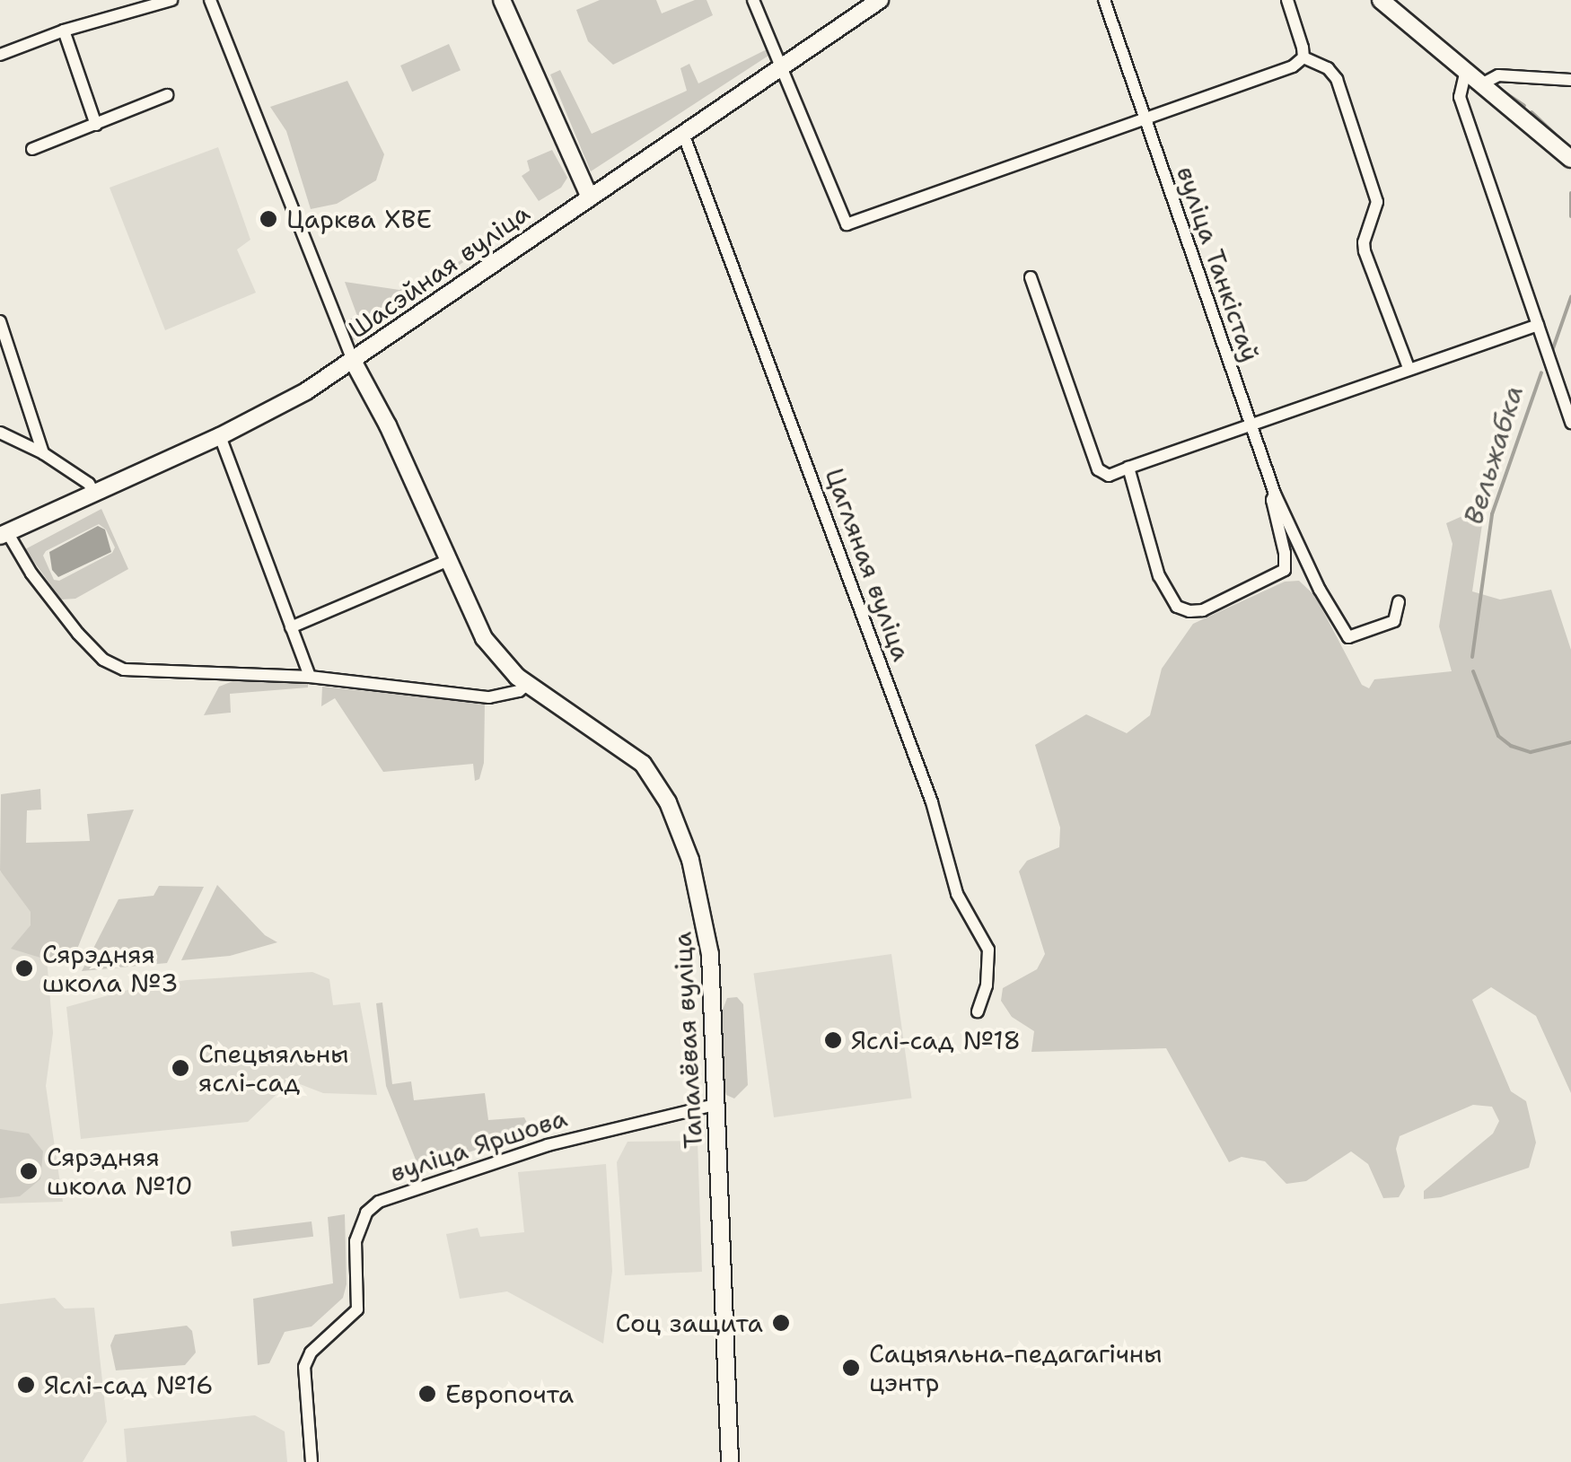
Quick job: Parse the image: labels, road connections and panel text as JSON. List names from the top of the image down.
{
  "streets": {
    "main road": ["Шасэйная вуліца", "Тапалёвая вуліца"],
    "street": ["вуліца Танкістаў", "Цагляная вуліца", "вуліца Яршова"]
  },
  "crossings": [
    ["Шасэйная вуліца", "Цагляная вуліца"],
    ["Шасэйная вуліца", "Тапалёвая вуліца"],
    ["Тапалёвая вуліца", "вуліца Яршова"]
  ],
  "water": ["Вельжабка"],
  "places": [
    "Царква ХВЕ",
    "Сярэдняя школа №3",
    "Яслі-сад №18",
    "Спецыяльны яслі-сад",
    "Сярэдняя школа №10",
    "Соц защита",
    "Сацыяльна-педагагічны цэнтр",
    "Яслі-сад №16",
    "Европочта"
  ]
}
